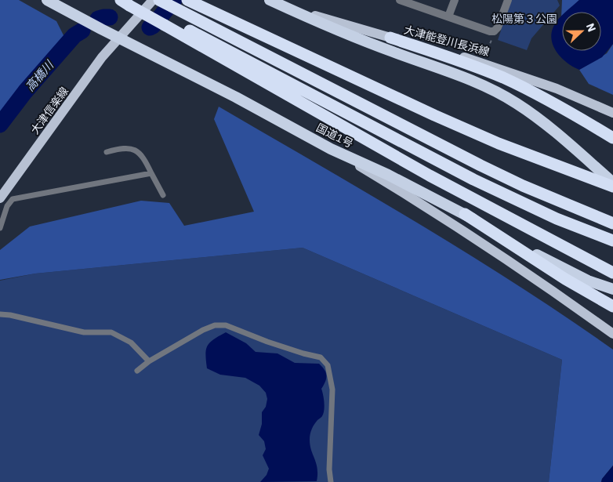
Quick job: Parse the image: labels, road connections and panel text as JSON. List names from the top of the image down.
{
  "streets": {
    "highway": ["国道1号"],
    "main road": ["大津能登川長浜線", "大津信楽線"]
  },
  "crossings": [
    ["大津信楽線", "国道1号"]
  ],
  "water": ["高橋川"],
  "parks": ["松陽第３公園"],
  "north": "right"
}
